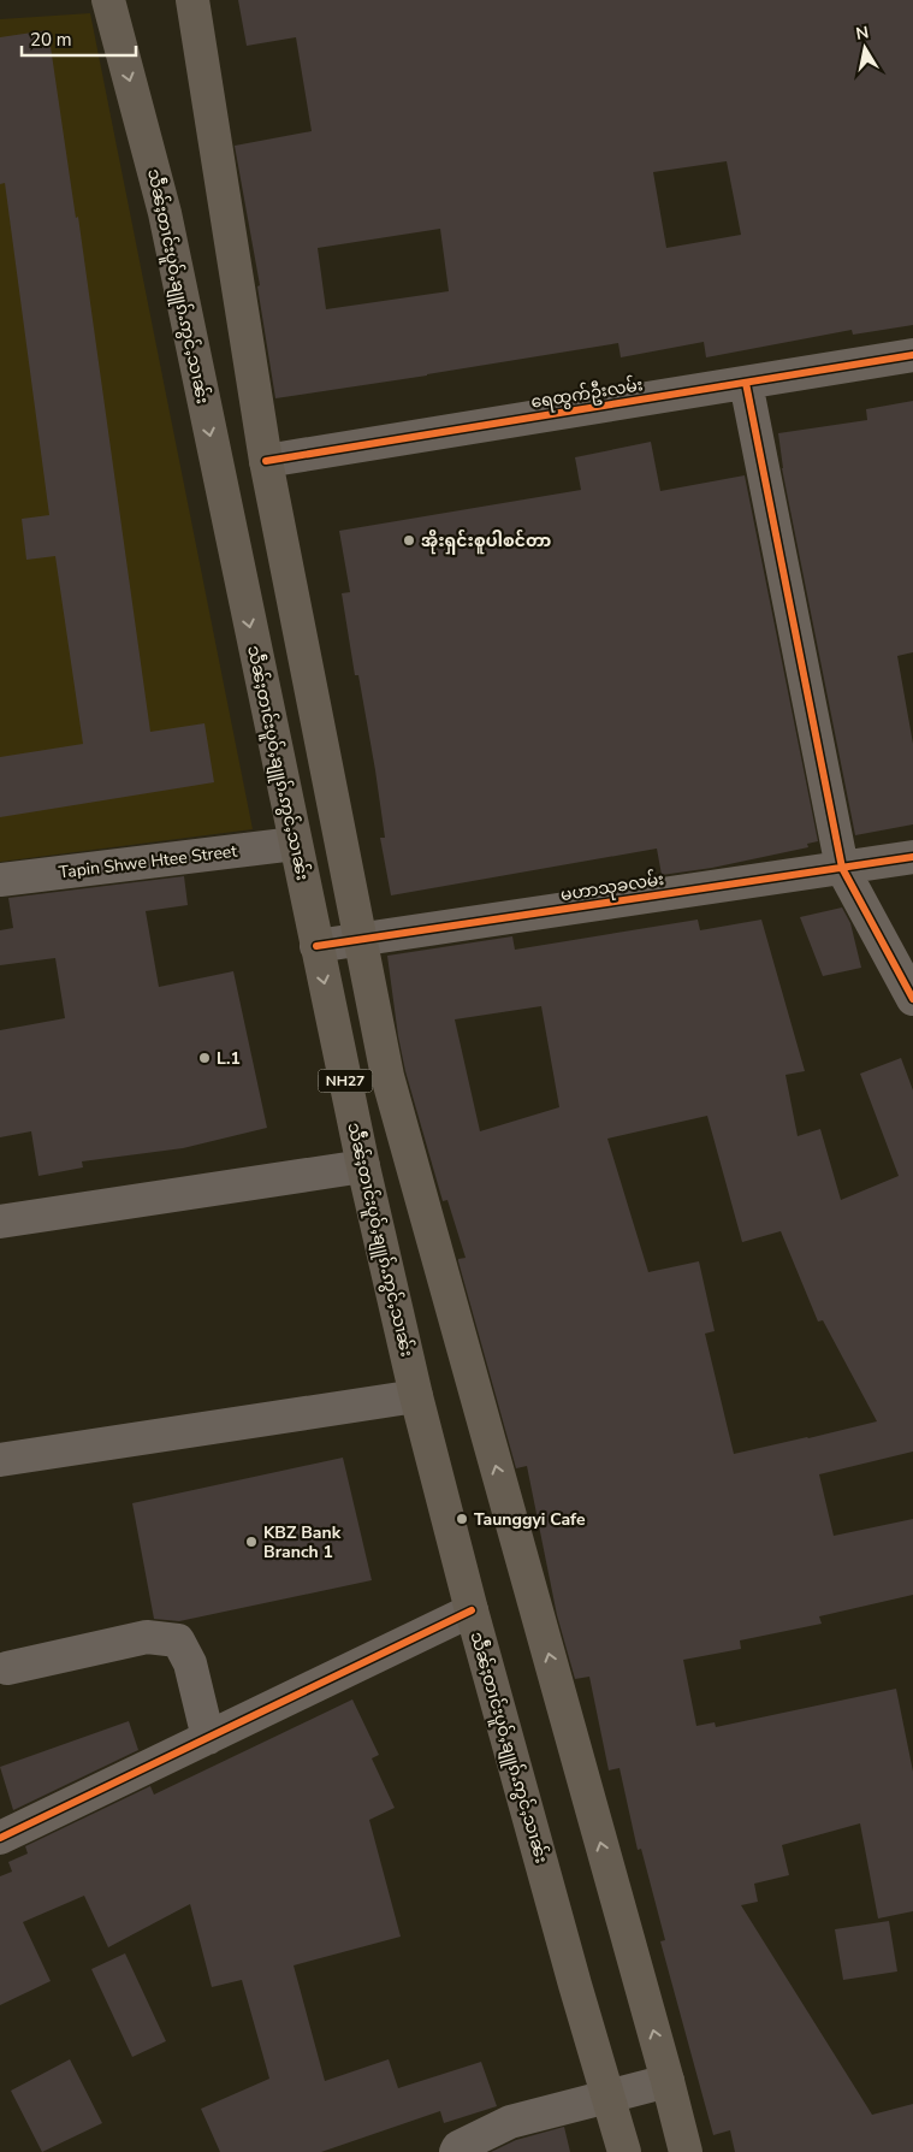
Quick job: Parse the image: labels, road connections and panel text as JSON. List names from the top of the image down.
{
  "streets": {
    "highway": ["သဵႅၼ်ႈတၢင်းပူဝ်ႇၶျူၵ်ႉဢွင်ႇသၢၼ်း", "NH27"],
    "street": ["ရေထွက်ဦးလမ်း", "Tapin Shwe Htee Street", "မဟာသုခလမ်း"]
  },
  "crossings": [
    ["သဵႅၼ်ႈတၢင်းပူဝ်ႇၶျူၵ်ႉဢွင်ႇသၢၼ်း", "Tapin Shwe Htee Street"],
    ["သဵႅၼ်ႈတၢင်းပူဝ်ႇၶျူၵ်ႉဢွင်ႇသၢၼ်း", "မဟာသုခလမ်း"],
    ["ရေထွက်ဦးလမ်း", "NH27"],
    ["မဟာသုခလမ်း", "NH27"]
  ],
  "places": [
    "အိုးရှင်းစူပါစင်တာ",
    "L.1",
    "Taunggyi Cafe",
    "KBZ Bank Branch 1"
  ],
  "scale_bar": "20 m",
  "north": "top"
}
